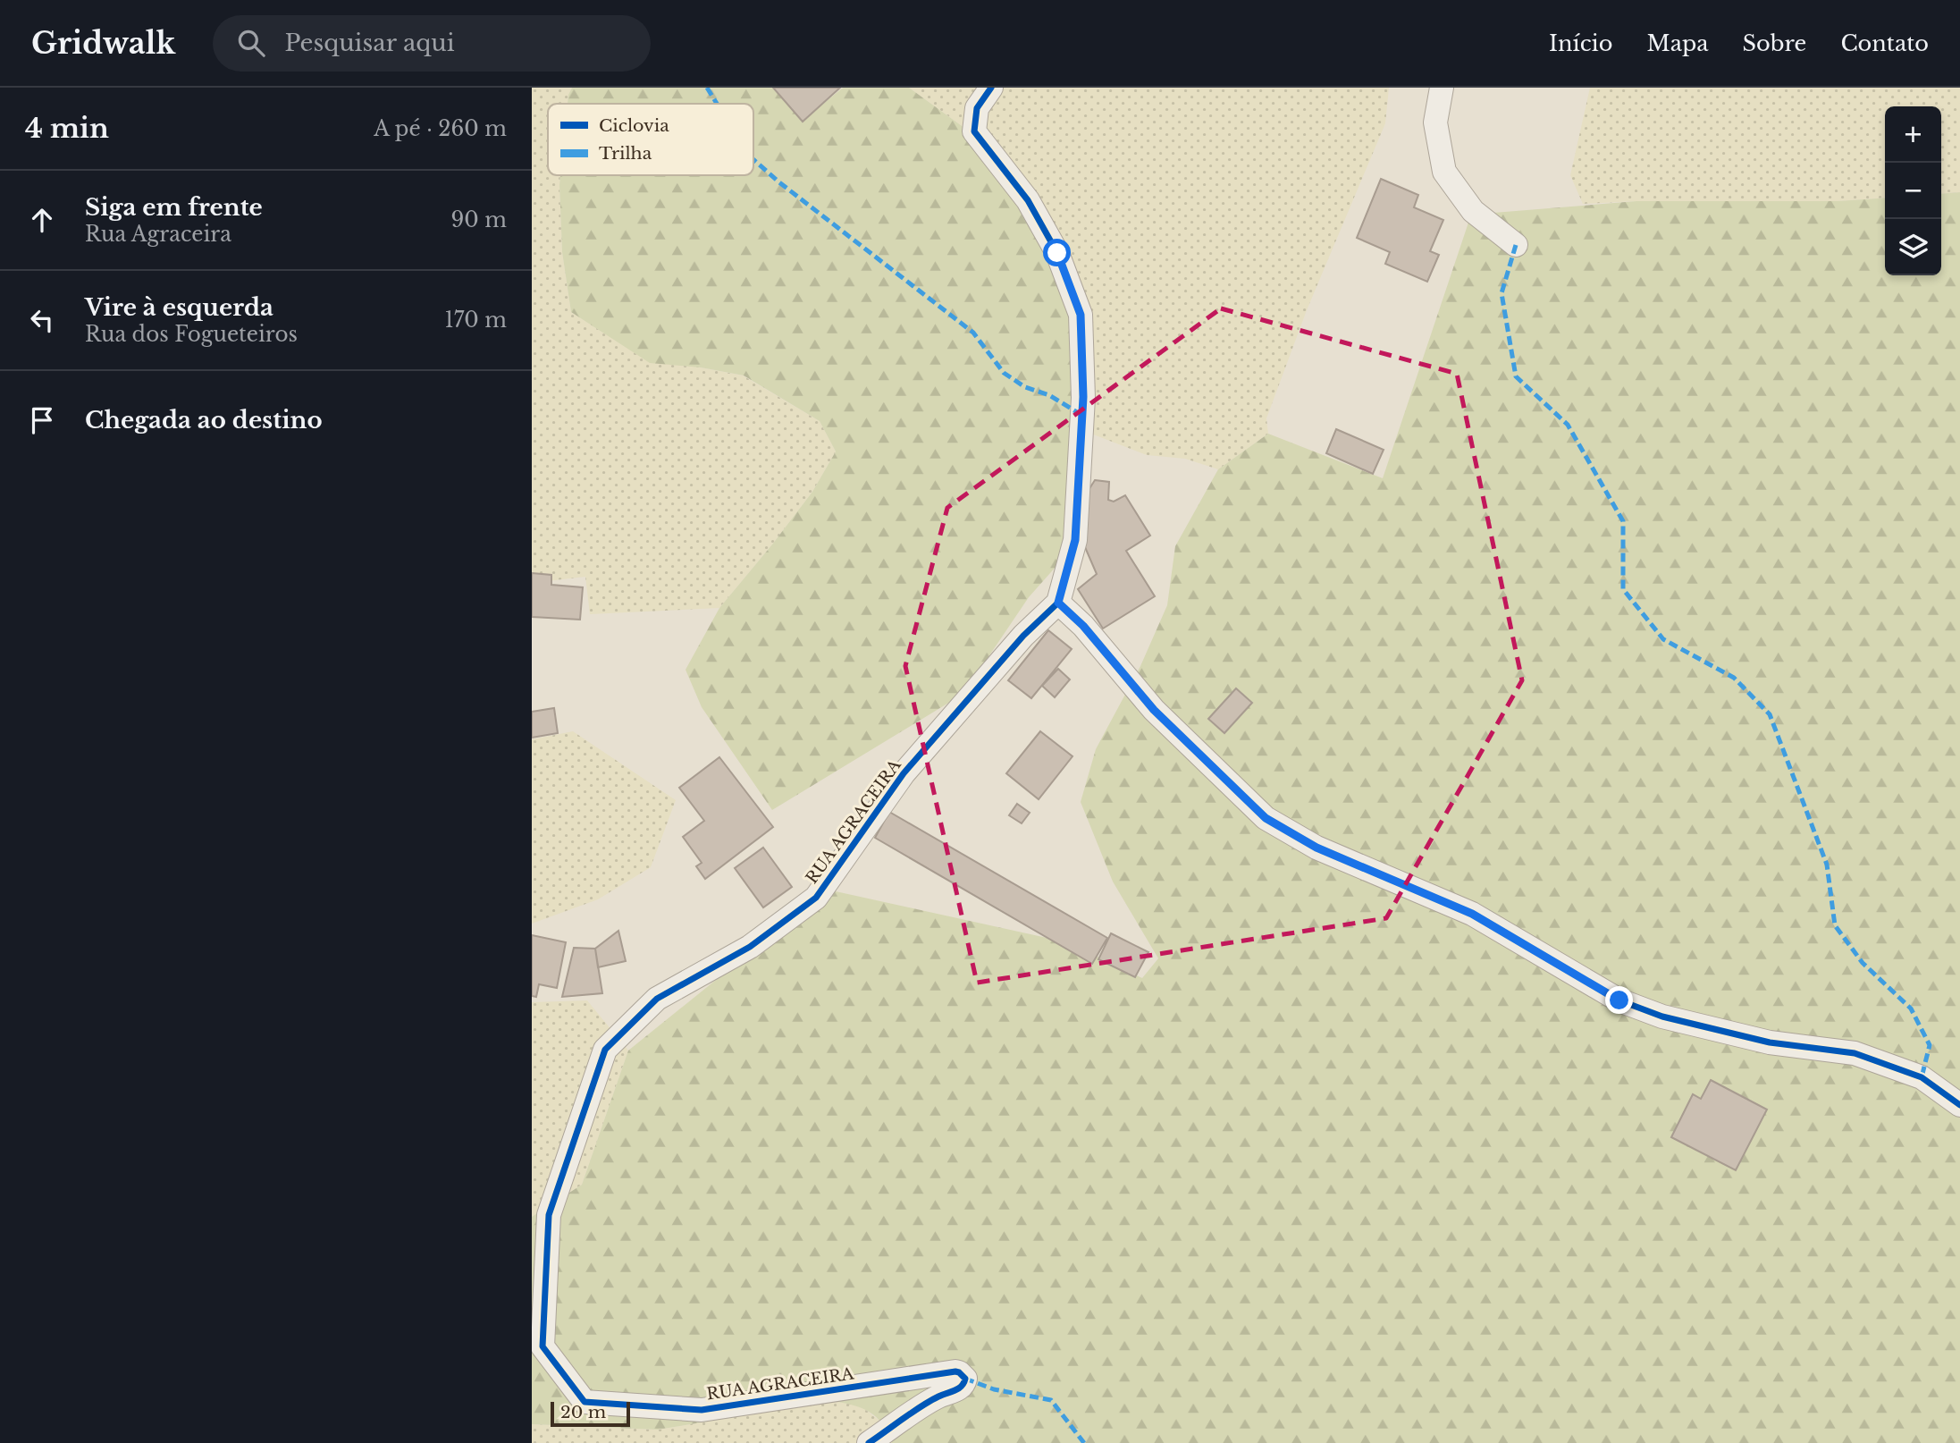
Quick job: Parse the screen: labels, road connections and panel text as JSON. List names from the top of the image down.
{
  "streets": {
    "street": ["RUA AGRACEIRA"]
  },
  "legend": ["Ciclovia", "Trilha"],
  "scale_bar": "20 m",
  "page": {
    "header": "Gridwalk",
    "search": "Pesquisar aqui",
    "nav": [
      "Início",
      "Mapa",
      "Sobre",
      "Contato"
    ],
    "heading": ["4 min", "A pé · 260 m"],
    "map_buttons": ["+", "−"],
    "list": [
      ["Siga em frente", "Rua Agraceira", "90 m"],
      ["Vire à esquerda", "Rua dos Fogueteiros", "170 m"],
      "Chegada ao destino"
    ],
    "scale": "20 m"
  }
}
